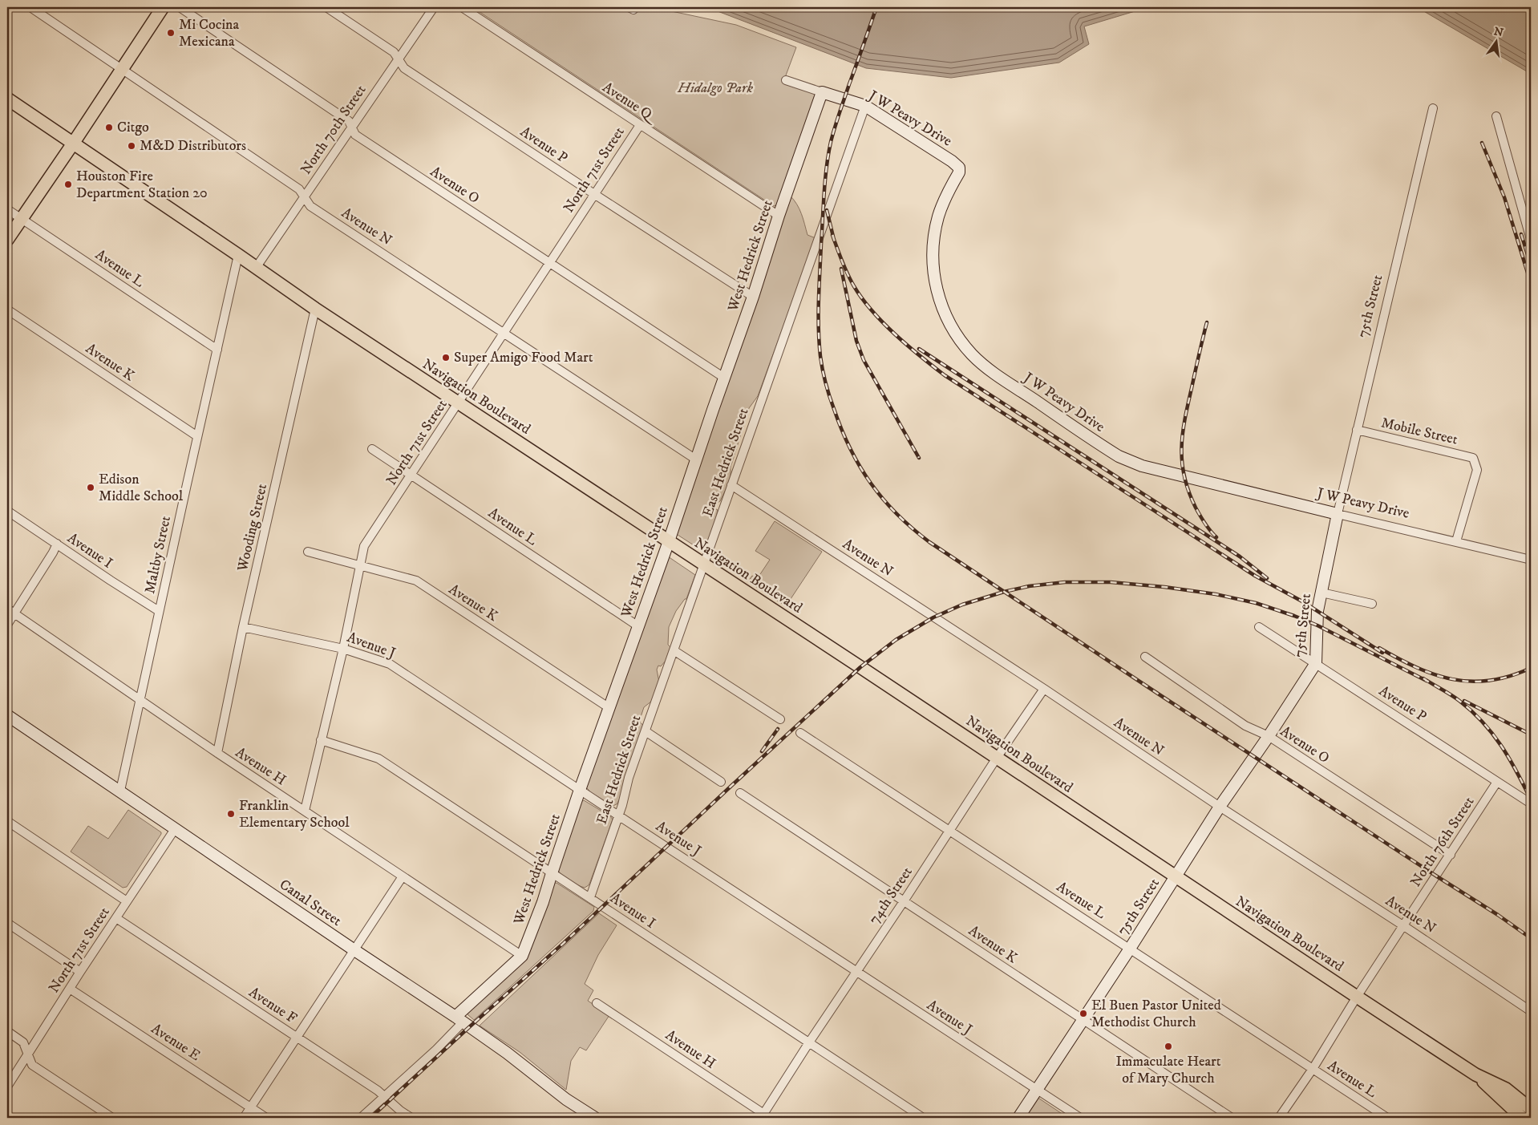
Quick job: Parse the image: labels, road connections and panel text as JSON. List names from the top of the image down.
{
  "streets": {
    "main road": ["Navigation Boulevard"],
    "street": [
      "Avenue Q",
      "J W Peavy Drive",
      "North 70th Street",
      "Avenue P",
      "North 71st Street",
      "Avenue O",
      "Avenue N",
      "West Hedrick Street",
      "Avenue L",
      "75th Street",
      "Avenue K",
      "Mobile Street",
      "East Hedrick Street",
      "Wooding Street",
      "Avenue I",
      "Maltby Street",
      "Avenue J",
      "Avenue H",
      "North 76th Street",
      "74th Street",
      "Canal Street",
      "Avenue F",
      "Avenue E"
    ]
  },
  "crossings": [
    ["Avenue Q", "North 71st Street"],
    ["Avenue Q", "West Hedrick Street"],
    ["J W Peavy Drive", "West Hedrick Street"],
    ["J W Peavy Drive", "75th Street"],
    ["J W Peavy Drive", "Mobile Street"],
    ["J W Peavy Drive", "East Hedrick Street"],
    ["North 70th Street", "Avenue P"],
    ["North 70th Street", "Avenue O"],
    ["North 70th Street", "Avenue N"],
    ["North 70th Street", "Navigation Boulevard"],
    ["Avenue P", "North 71st Street"],
    ["Avenue P", "West Hedrick Street"],
    ["Avenue P", "75th Street"],
    ["Avenue P", "North 76th Street"],
    ["North 71st Street", "Avenue O"],
    ["North 71st Street", "Avenue N"],
    ["North 71st Street", "Avenue L"],
    ["North 71st Street", "Avenue K"],
    ["North 71st Street", "Navigation Boulevard"],
    ["North 71st Street", "Avenue I"],
    ["North 71st Street", "Avenue J"],
    ["North 71st Street", "Avenue H"],
    ["North 71st Street", "Canal Street"],
    ["North 71st Street", "Avenue F"],
    ["North 71st Street", "Avenue E"],
    ["Avenue O", "West Hedrick Street"],
    ["Avenue O", "75th Street"],
    ["Avenue O", "North 76th Street"],
    ["Avenue N", "West Hedrick Street"],
    ["Avenue N", "75th Street"],
    ["Avenue N", "East Hedrick Street"],
    ["Avenue N", "North 76th Street"],
    ["Avenue N", "74th Street"],
    ["West Hedrick Street", "Avenue L"],
    ["West Hedrick Street", "Avenue K"],
    ["West Hedrick Street", "Navigation Boulevard"],
    ["West Hedrick Street", "Avenue I"],
    ["West Hedrick Street", "Avenue J"],
    ["West Hedrick Street", "Avenue H"],
    ["West Hedrick Street", "Canal Street"],
    ["West Hedrick Street", "Avenue F"],
    ["Avenue L", "75th Street"],
    ["Avenue L", "Maltby Street"],
    ["Avenue L", "North 76th Street"],
    ["Avenue L", "74th Street"],
    ["75th Street", "Avenue K"],
    ["75th Street", "Navigation Boulevard"],
    ["75th Street", "Mobile Street"],
    ["75th Street", "Avenue J"],
    ["Avenue K", "Maltby Street"],
    ["Avenue K", "74th Street"],
    ["Navigation Boulevard", "East Hedrick Street"],
    ["Navigation Boulevard", "Wooding Street"],
    ["Navigation Boulevard", "Maltby Street"],
    ["Navigation Boulevard", "North 76th Street"],
    ["Navigation Boulevard", "74th Street"],
    ["East Hedrick Street", "Avenue I"],
    ["East Hedrick Street", "Avenue J"],
    ["Wooding Street", "Avenue J"],
    ["Wooding Street", "Avenue H"],
    ["Avenue I", "Maltby Street"],
    ["Avenue I", "74th Street"],
    ["Maltby Street", "Avenue H"],
    ["Maltby Street", "Canal Street"],
    ["Avenue J", "74th Street"],
    ["Avenue H", "74th Street"]
  ],
  "parks": ["Hidalgo Park"],
  "places": [
    "Mi Cocina Mexicana",
    "Citgo",
    "M&D Distributors",
    "Houston Fire Department Station 20",
    "Super Amigo Food Mart",
    "Edison Middle School",
    "Franklin Elementary School",
    "El Buen Pastor United Methodist Church",
    "Immaculate Heart of Mary Church"
  ],
  "north": "top"
}
